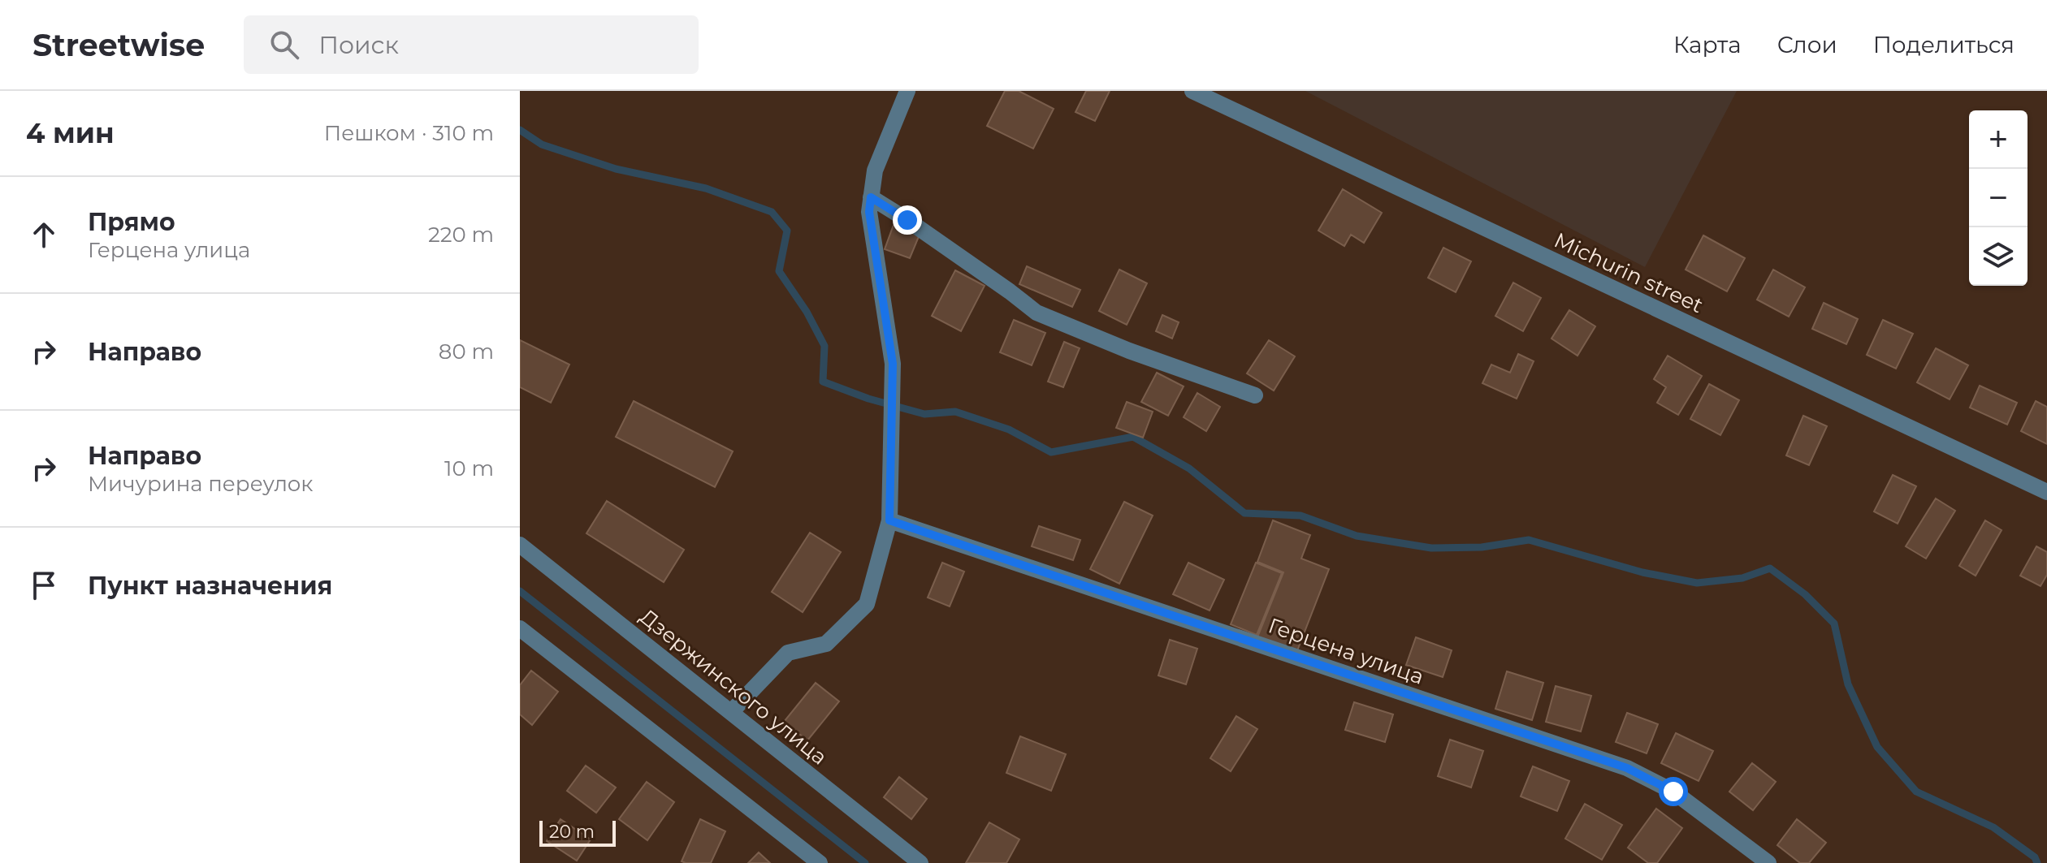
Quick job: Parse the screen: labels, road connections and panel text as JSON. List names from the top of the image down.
{
  "streets": {
    "street": ["Michurin street", "Герцена улица", "Дзержинского улица"]
  },
  "scale_bar": "20 m",
  "page": {
    "header": "Streetwise",
    "search": "Поиск",
    "nav": ["Карта", "Слои", "Поделиться"],
    "heading": ["4 мин", "Пешком · 310 m"],
    "map_buttons": ["+", "−"],
    "list": [
      ["Прямо", "Герцена улица", "220 m"],
      ["Направо", "80 m"],
      ["Направо", "Мичурина переулок", "10 m"],
      "Пункт назначения"
    ],
    "scale": "20 m"
  }
}
